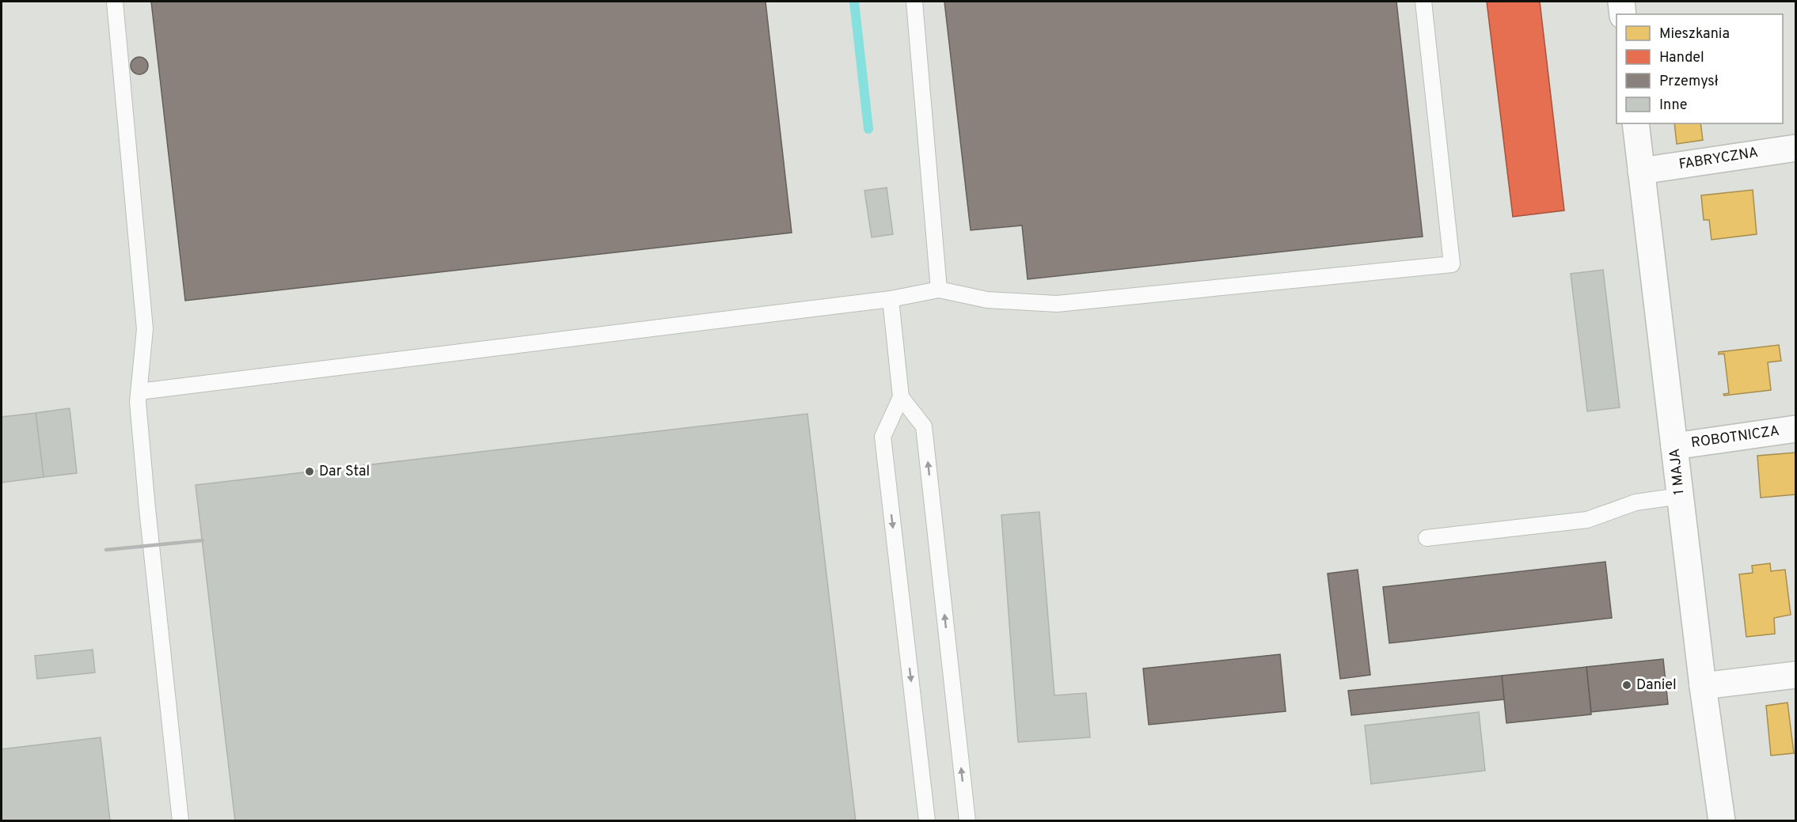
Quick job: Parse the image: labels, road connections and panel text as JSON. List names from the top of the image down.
{
  "streets": {
    "street": ["FABRYCZNA", "ROBOTNICZA", "1 MAJA"]
  },
  "crossings": [
    ["FABRYCZNA", "1 MAJA"],
    ["ROBOTNICZA", "1 MAJA"]
  ],
  "places": ["Dar Stal", "Daniel"],
  "legend": [
    "Mieszkania",
    "Handel",
    "Przemysł",
    "Inne"
  ]
}
